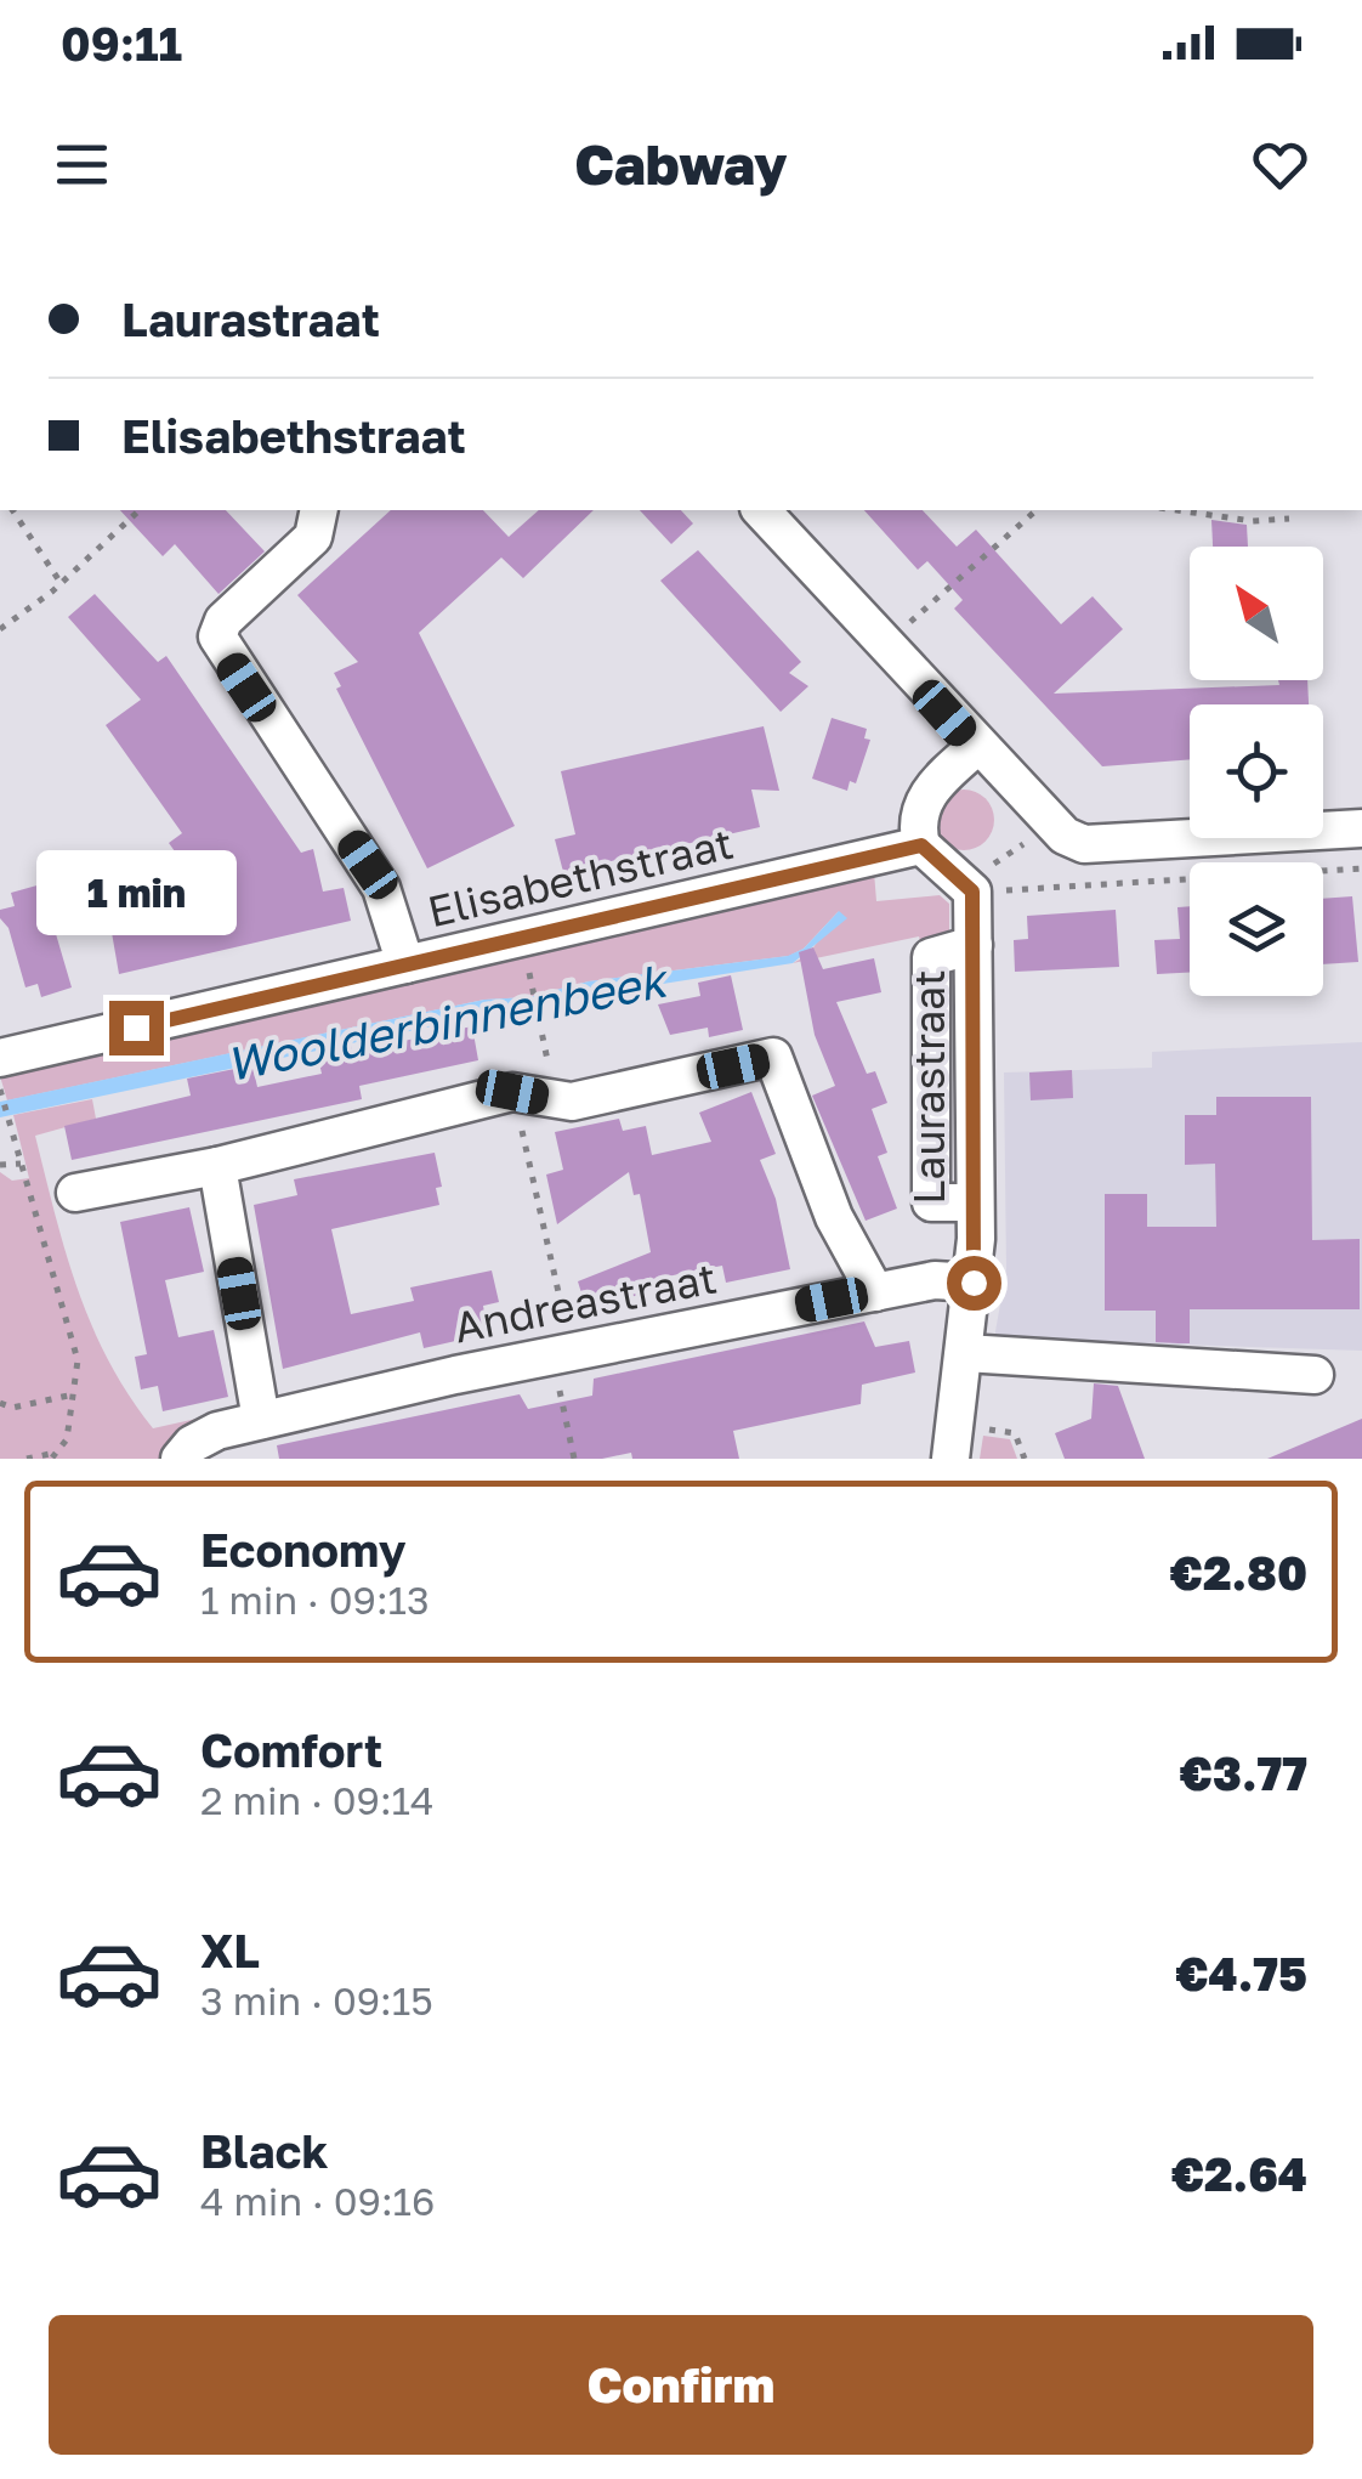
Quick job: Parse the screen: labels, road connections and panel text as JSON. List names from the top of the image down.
{
  "streets": {
    "street": ["Elisabethstraat", "Laurastraat", "Andreastraat"]
  },
  "crossings": [
    ["Laurastraat", "Andreastraat"]
  ],
  "water": ["Woolderbinnenbeek"],
  "north": "top left",
  "page": {
    "status": "09:11",
    "header": "Cabway",
    "banner": ["Laurastraat", "Elisabethstraat"],
    "bubble": "1 min",
    "list": [
      {
        "name": "Economy",
        "note": "1 min · 09:13",
        "value": "€2.80"
      },
      {
        "name": "Comfort",
        "note": "2 min · 09:14",
        "value": "€3.77"
      },
      {
        "name": "XL",
        "note": "3 min · 09:15",
        "value": "€4.75"
      },
      {
        "name": "Black",
        "note": "4 min · 09:16",
        "value": "€2.64"
      }
    ],
    "buttons": "Confirm"
  }
}
